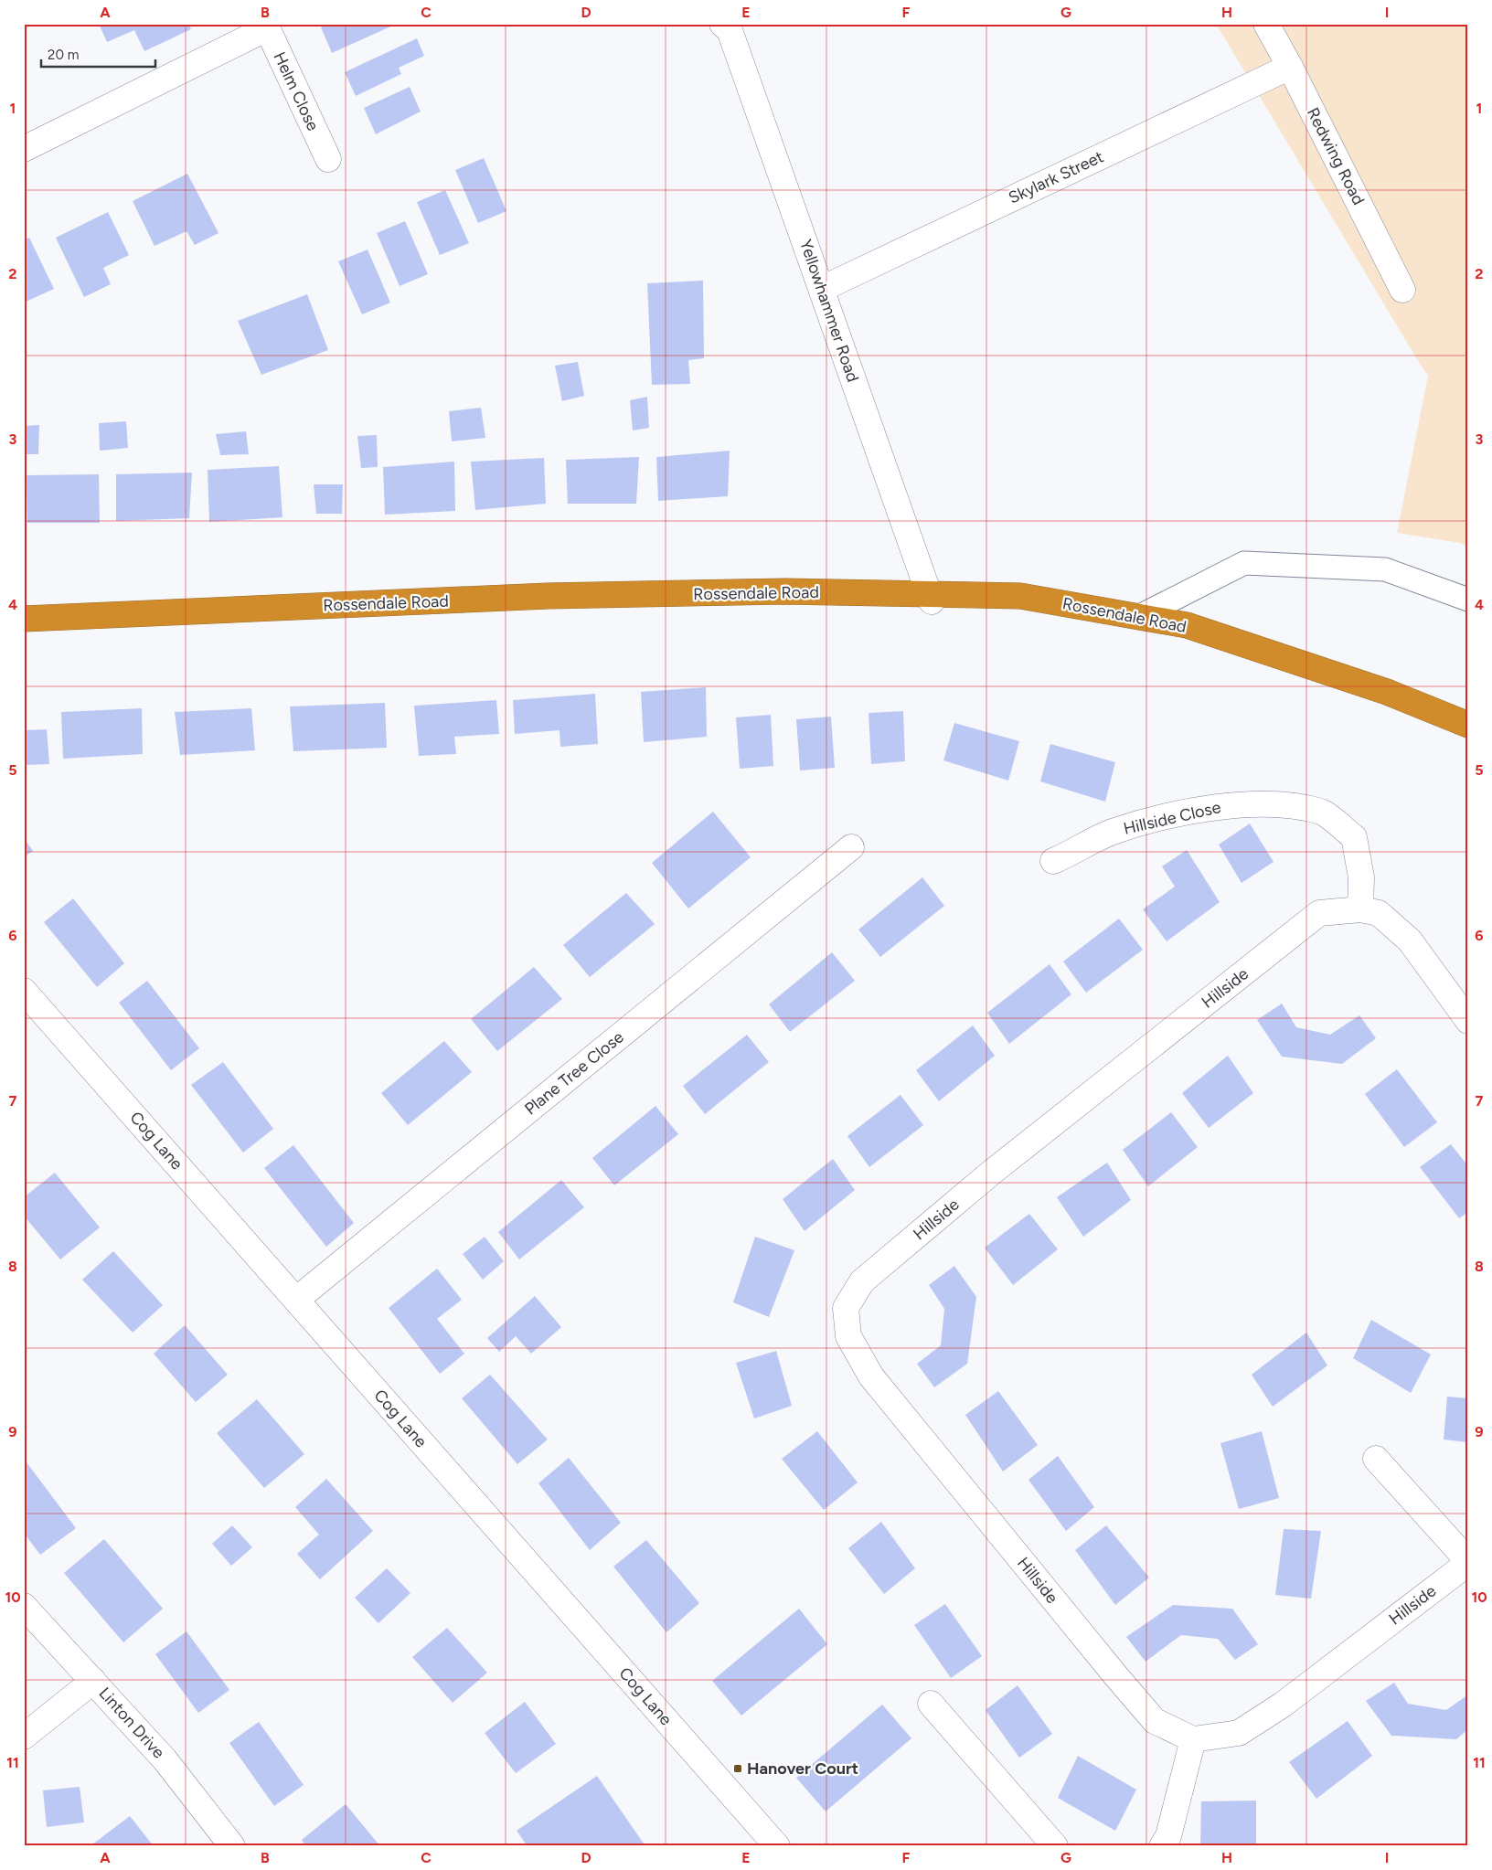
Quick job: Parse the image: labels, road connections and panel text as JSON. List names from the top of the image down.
{
  "streets": {
    "highway": ["Rossendale Road"],
    "street": [
      "Helm Close",
      "Redwing Road",
      "Skylark Street",
      "Yellowhammer Road",
      "Hillside Close",
      "Hillside",
      "Plane Tree Close",
      "Cog Lane",
      "Linton Drive"
    ]
  },
  "crossings": [
    ["Redwing Road", "Skylark Street"],
    ["Skylark Street", "Yellowhammer Road"],
    ["Yellowhammer Road", "Rossendale Road"],
    ["Hillside Close", "Hillside"],
    ["Plane Tree Close", "Cog Lane"]
  ],
  "places": {
    "transit": ["Hanover Court"]
  },
  "scale_bar": "20 m",
  "grid": {
    "columns": [
      "A",
      "B",
      "C",
      "D",
      "E",
      "F",
      "G",
      "H",
      "I"
    ],
    "rows": [
      "1",
      "2",
      "3",
      "4",
      "5",
      "6",
      "7",
      "8",
      "9",
      "10",
      "11"
    ]
  }
}
